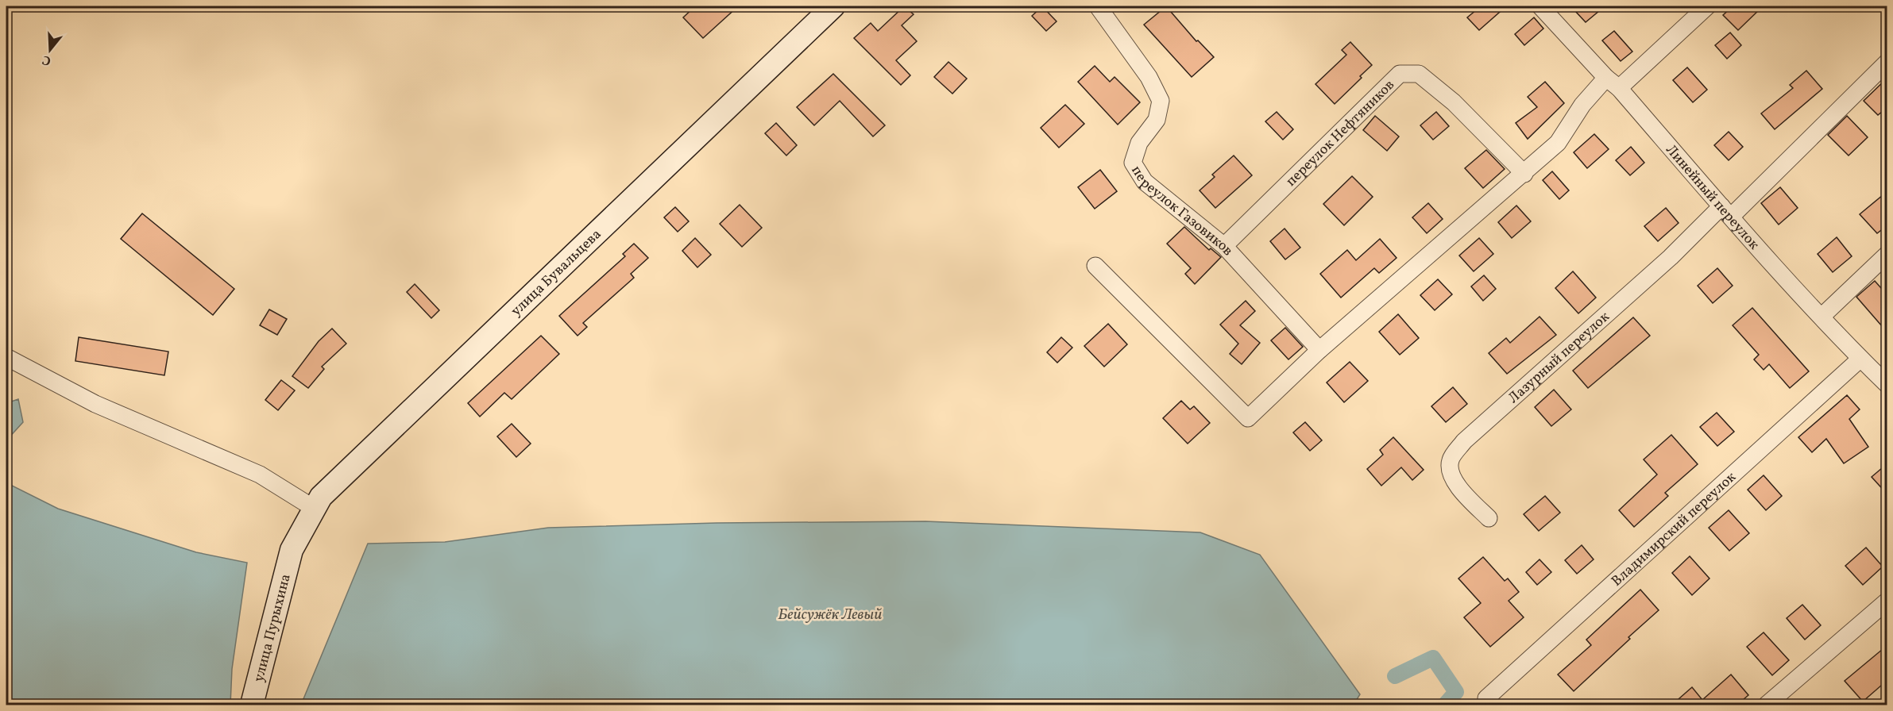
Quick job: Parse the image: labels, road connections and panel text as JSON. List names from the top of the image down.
{
  "streets": {
    "street": [
      "переулок Нефтяников",
      "Линейный переулок",
      "переулок Газовиков",
      "улица Бувальцева",
      "Лазурный переулок",
      "Владимирский переулок",
      "улица Пурыхина"
    ]
  },
  "crossings": [
    ["переулок Нефтяников", "переулок Газовиков"],
    ["Линейный переулок", "Лазурный переулок"],
    ["Линейный переулок", "Владимирский переулок"],
    ["улица Бувальцева", "улица Пурыхина"]
  ],
  "water": ["Бейсужёк Левый"],
  "north": "bottom"
}
